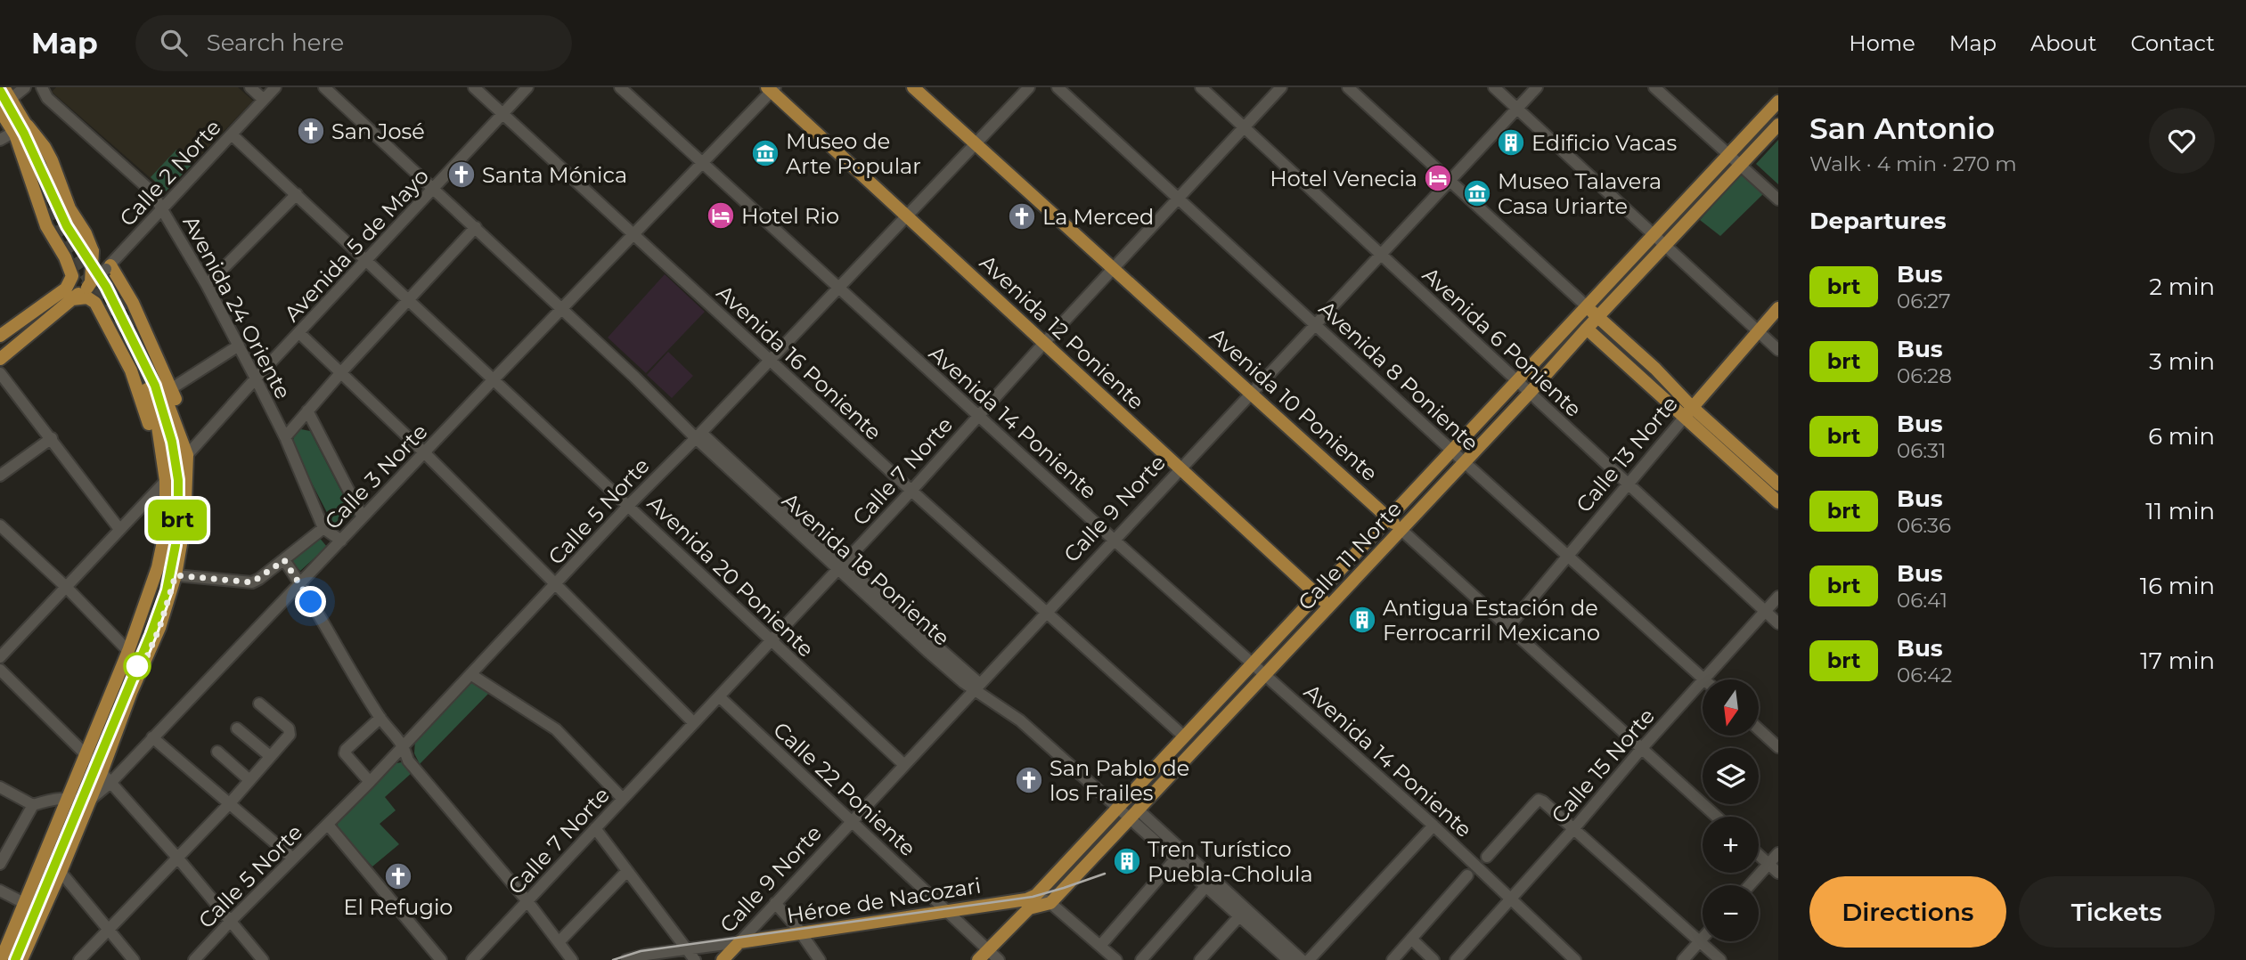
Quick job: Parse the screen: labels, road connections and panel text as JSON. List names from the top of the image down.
{
  "streets": {
    "main road": [
      "Avenida 12 Poniente",
      "Avenida 10 Poniente",
      "Calle 13 Norte",
      "Calle 9 Norte",
      "Calle 11 Norte",
      "Héroe de Nacozari"
    ],
    "street": [
      "Calle 2 Norte",
      "Avenida 5 de Mayo",
      "Avenida 24 Oriente",
      "Avenida 6 Poniente",
      "Avenida 16 Poniente",
      "Avenida 8 Poniente",
      "Avenida 14 Poniente",
      "Calle 7 Norte",
      "Calle 3 Norte",
      "Calle 5 Norte",
      "Avenida 18 Poniente",
      "Avenida 20 Poniente",
      "Calle 15 Norte",
      "Calle 22 Poniente"
    ]
  },
  "crossings": [
    ["Calle 2 Norte", "Avenida 24 Oriente"],
    ["Calle 2 Norte", "Avenida 20 Poniente"],
    ["Avenida 5 de Mayo", "Avenida 24 Oriente"],
    ["Avenida 5 de Mayo", "Avenida 16 Poniente"],
    ["Avenida 5 de Mayo", "Avenida 18 Poniente"],
    ["Avenida 5 de Mayo", "Avenida 20 Poniente"],
    ["Avenida 24 Oriente", "Calle 3 Norte"],
    ["Avenida 12 Poniente", "Calle 7 Norte"],
    ["Avenida 12 Poniente", "Calle 3 Norte"],
    ["Avenida 12 Poniente", "Calle 9 Norte"],
    ["Avenida 12 Poniente", "Calle 5 Norte"],
    ["Avenida 12 Poniente", "Calle 11 Norte"],
    ["Avenida 6 Poniente", "Calle 13 Norte"],
    ["Avenida 6 Poniente", "Calle 7 Norte"],
    ["Avenida 6 Poniente", "Calle 9 Norte"],
    ["Avenida 6 Poniente", "Calle 11 Norte"],
    ["Avenida 6 Poniente", "Calle 15 Norte"],
    ["Avenida 16 Poniente", "Calle 7 Norte"],
    ["Avenida 16 Poniente", "Calle 3 Norte"],
    ["Avenida 16 Poniente", "Calle 9 Norte"],
    ["Avenida 16 Poniente", "Calle 5 Norte"],
    ["Avenida 16 Poniente", "Calle 11 Norte"],
    ["Avenida 8 Poniente", "Calle 13 Norte"],
    ["Avenida 8 Poniente", "Calle 7 Norte"],
    ["Avenida 8 Poniente", "Calle 9 Norte"],
    ["Avenida 8 Poniente", "Calle 11 Norte"],
    ["Avenida 8 Poniente", "Calle 15 Norte"],
    ["Avenida 10 Poniente", "Calle 13 Norte"],
    ["Avenida 10 Poniente", "Calle 7 Norte"],
    ["Avenida 10 Poniente", "Calle 9 Norte"],
    ["Avenida 10 Poniente", "Calle 5 Norte"],
    ["Avenida 10 Poniente", "Calle 11 Norte"],
    ["Avenida 10 Poniente", "Calle 15 Norte"],
    ["Avenida 14 Poniente", "Calle 7 Norte"],
    ["Avenida 14 Poniente", "Calle 3 Norte"],
    ["Avenida 14 Poniente", "Calle 9 Norte"],
    ["Avenida 14 Poniente", "Calle 5 Norte"],
    ["Avenida 14 Poniente", "Calle 11 Norte"],
    ["Avenida 14 Poniente", "Calle 15 Norte"],
    ["Calle 7 Norte", "Avenida 18 Poniente"],
    ["Calle 7 Norte", "Avenida 20 Poniente"],
    ["Calle 7 Norte", "Calle 22 Poniente"],
    ["Calle 3 Norte", "Avenida 18 Poniente"],
    ["Calle 3 Norte", "Avenida 20 Poniente"],
    ["Calle 9 Norte", "Avenida 18 Poniente"],
    ["Calle 9 Norte", "Avenida 20 Poniente"],
    ["Calle 9 Norte", "Calle 22 Poniente"],
    ["Calle 9 Norte", "Héroe de Nacozari"],
    ["Calle 5 Norte", "Avenida 18 Poniente"],
    ["Calle 5 Norte", "Avenida 20 Poniente"],
    ["Calle 11 Norte", "Avenida 18 Poniente"],
    ["Calle 11 Norte", "Calle 22 Poniente"],
    ["Calle 11 Norte", "Héroe de Nacozari"],
    ["Calle 22 Poniente", "Héroe de Nacozari"]
  ],
  "places": {
    "church": [
      "San José",
      "Santa Mónica",
      "La Merced",
      "San Pablo de los Frailes",
      "El Refugio"
    ],
    "building": ["Edificio Vacas", "Antigua Estación de Ferrocarril Mexicano", "Tren Turístico Puebla-Cholula"],
    "museum": ["Museo de Arte Popular", "Museo Talavera Casa Uriarte"],
    "hotel": ["Hotel Venecia", "Hotel Rio"]
  },
  "lines": ["bus line brt"],
  "north": "bottom",
  "page": {
    "header": "Map",
    "search": "Search here",
    "nav": [
      "Home",
      "Map",
      "About",
      "Contact"
    ],
    "on_map": "brt",
    "heading": [
      ["San Antonio", "Walk · 4 min · 270 m"],
      "Departures"
    ],
    "list": [
      {
        "mark": "brt",
        "name": "Bus",
        "note": "06:27",
        "value": "2 min"
      },
      {
        "mark": "brt",
        "name": "Bus",
        "note": "06:28",
        "value": "3 min"
      },
      {
        "mark": "brt",
        "name": "Bus",
        "note": "06:31",
        "value": "6 min"
      },
      {
        "mark": "brt",
        "name": "Bus",
        "note": "06:36",
        "value": "11 min"
      },
      {
        "mark": "brt",
        "name": "Bus",
        "note": "06:41",
        "value": "16 min"
      },
      {
        "mark": "brt",
        "name": "Bus",
        "note": "06:42",
        "value": "17 min"
      }
    ],
    "map_buttons": ["+", "−"],
    "buttons": ["Directions", "Tickets"]
  }
}
